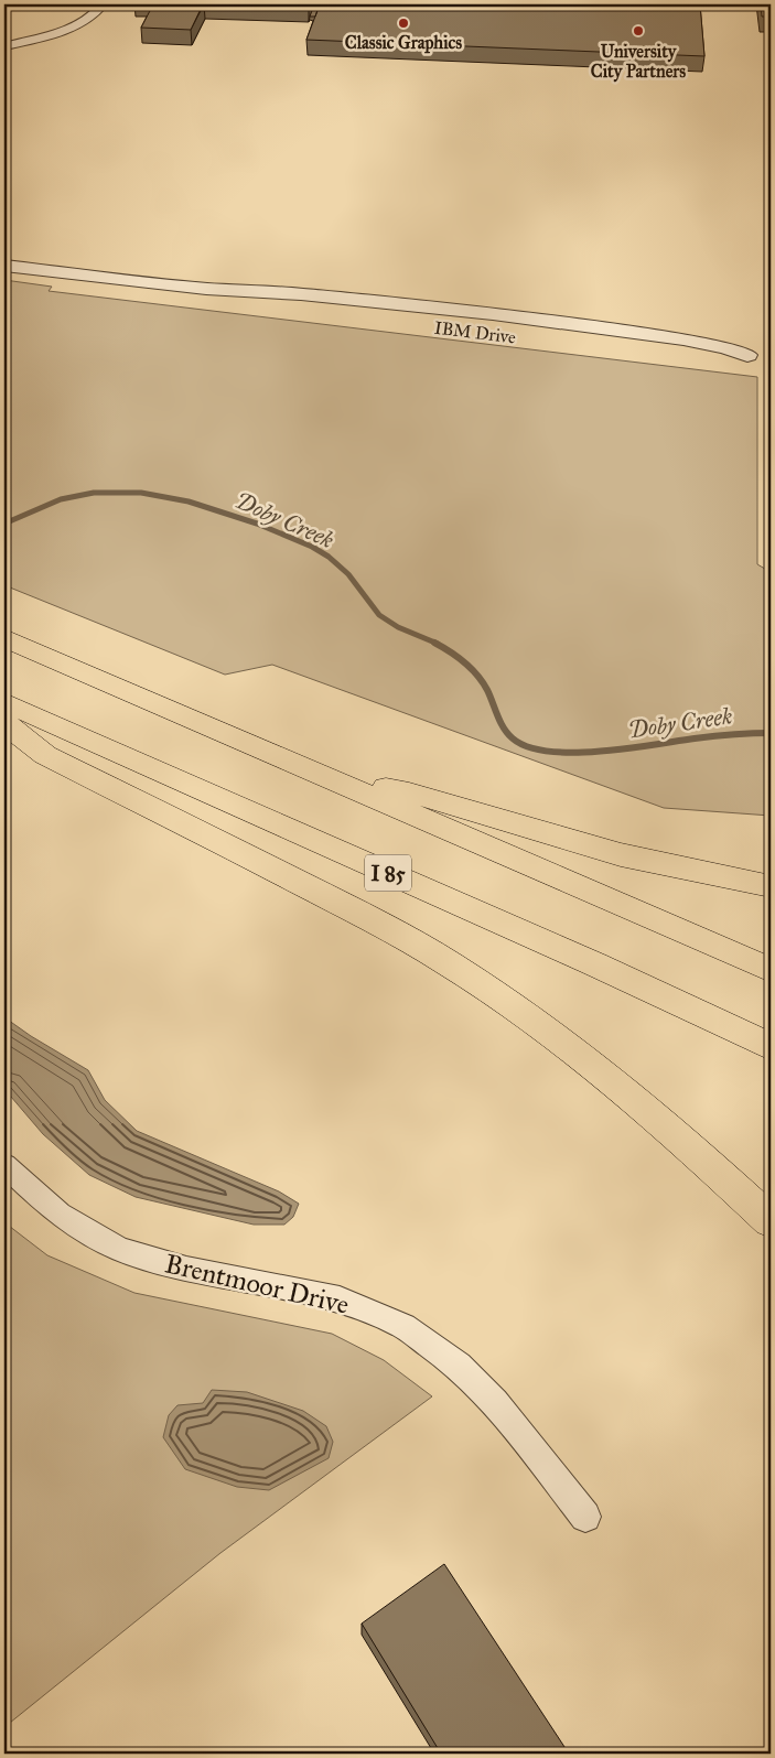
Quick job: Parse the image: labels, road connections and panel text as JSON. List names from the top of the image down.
{
  "streets": {
    "highway": ["I 85"],
    "street": ["IBM Drive", "Brentmoor Drive"]
  },
  "water": ["Doby Creek"],
  "places": ["Classic Graphics", "University City Partners"]
}
